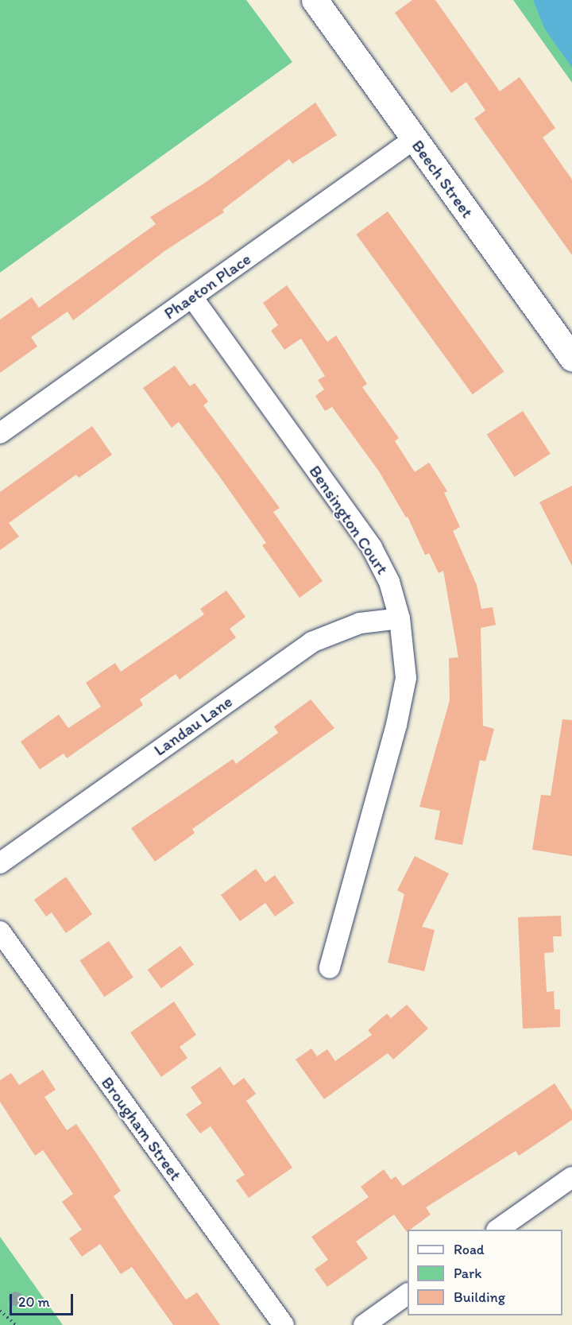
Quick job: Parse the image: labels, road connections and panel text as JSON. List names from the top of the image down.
{
  "streets": {
    "street": [
      "Beech Street",
      "Phaeton Place",
      "Bensington Court",
      "Landau Lane",
      "Brougham Street"
    ]
  },
  "crossings": [
    ["Beech Street", "Phaeton Place"],
    ["Phaeton Place", "Bensington Court"],
    ["Bensington Court", "Landau Lane"]
  ],
  "legend": ["Road", "Park", "Building"],
  "scale_bar": "20 m"
}
